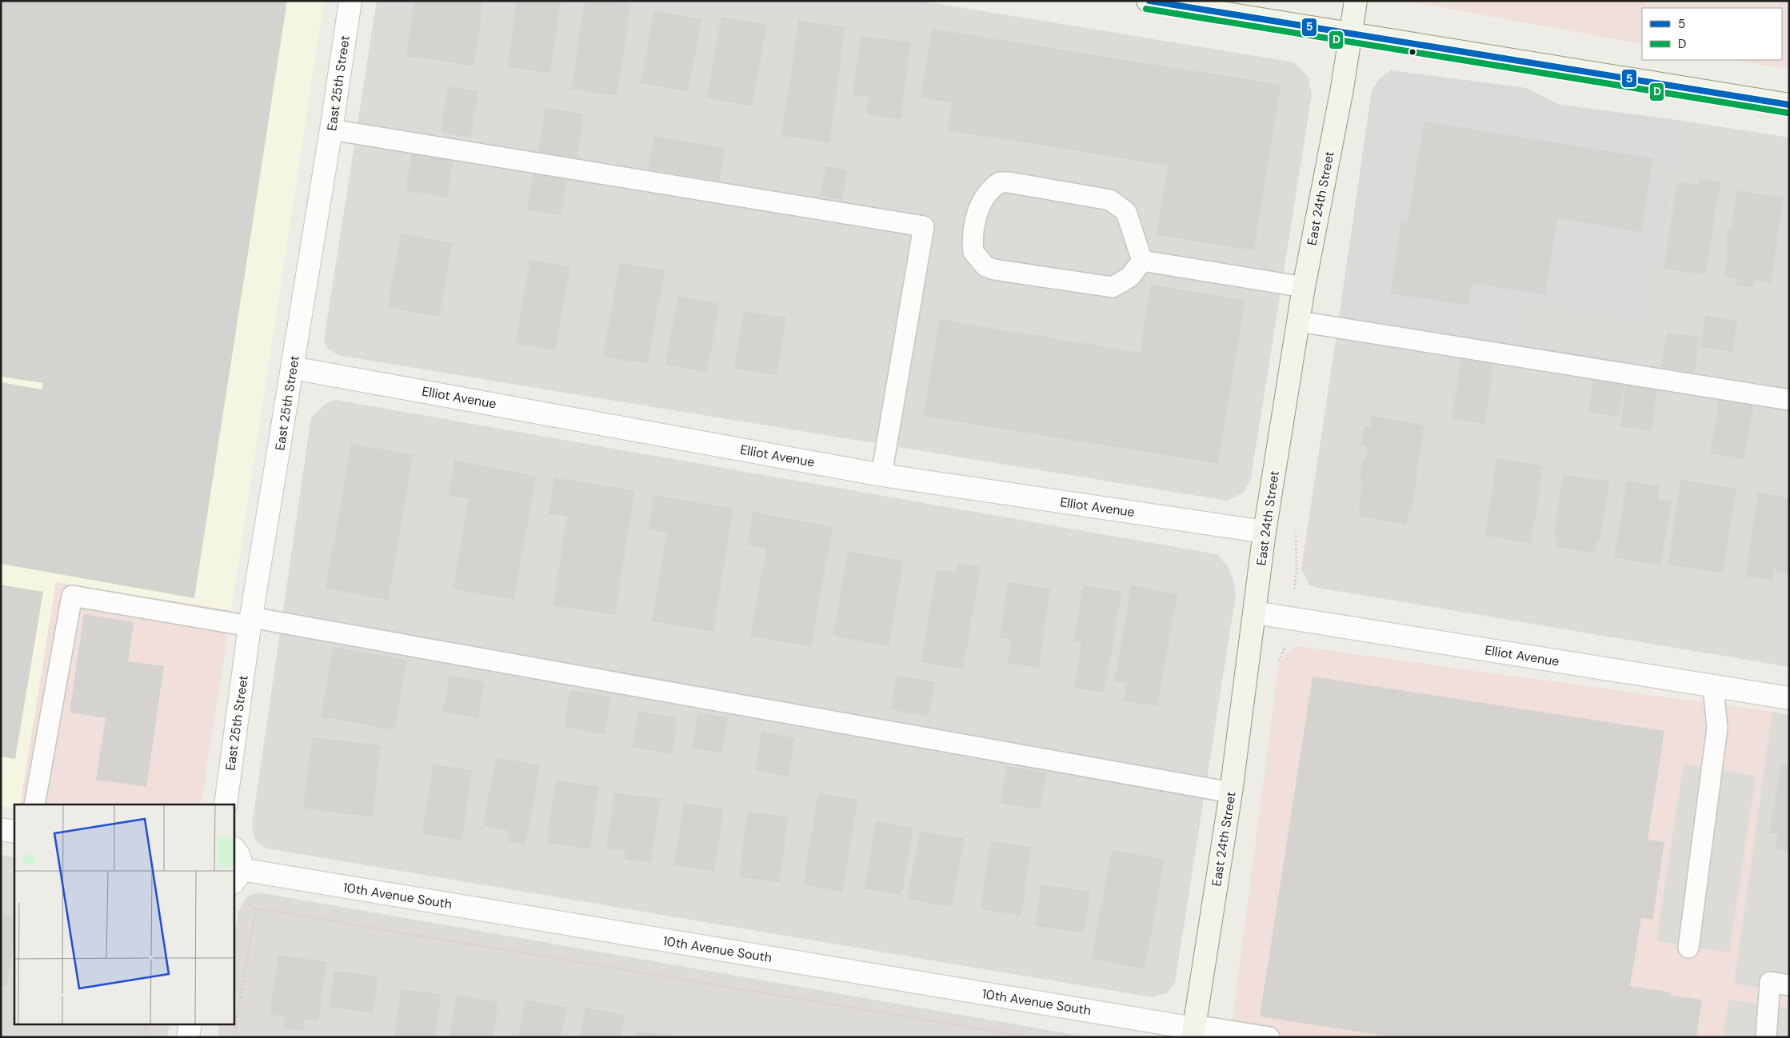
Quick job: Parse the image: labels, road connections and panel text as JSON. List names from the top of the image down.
{
  "streets": {
    "street": [
      "East 25th Street",
      "East 24th Street",
      "Elliot Avenue",
      "10th Avenue South"
    ]
  },
  "crossings": [
    ["East 25th Street", "Elliot Avenue"],
    ["East 24th Street", "Elliot Avenue"],
    ["East 24th Street", "10th Avenue South"]
  ],
  "lines": ["transit line 5", "transit line D"],
  "legend": ["5", "D"]
}
